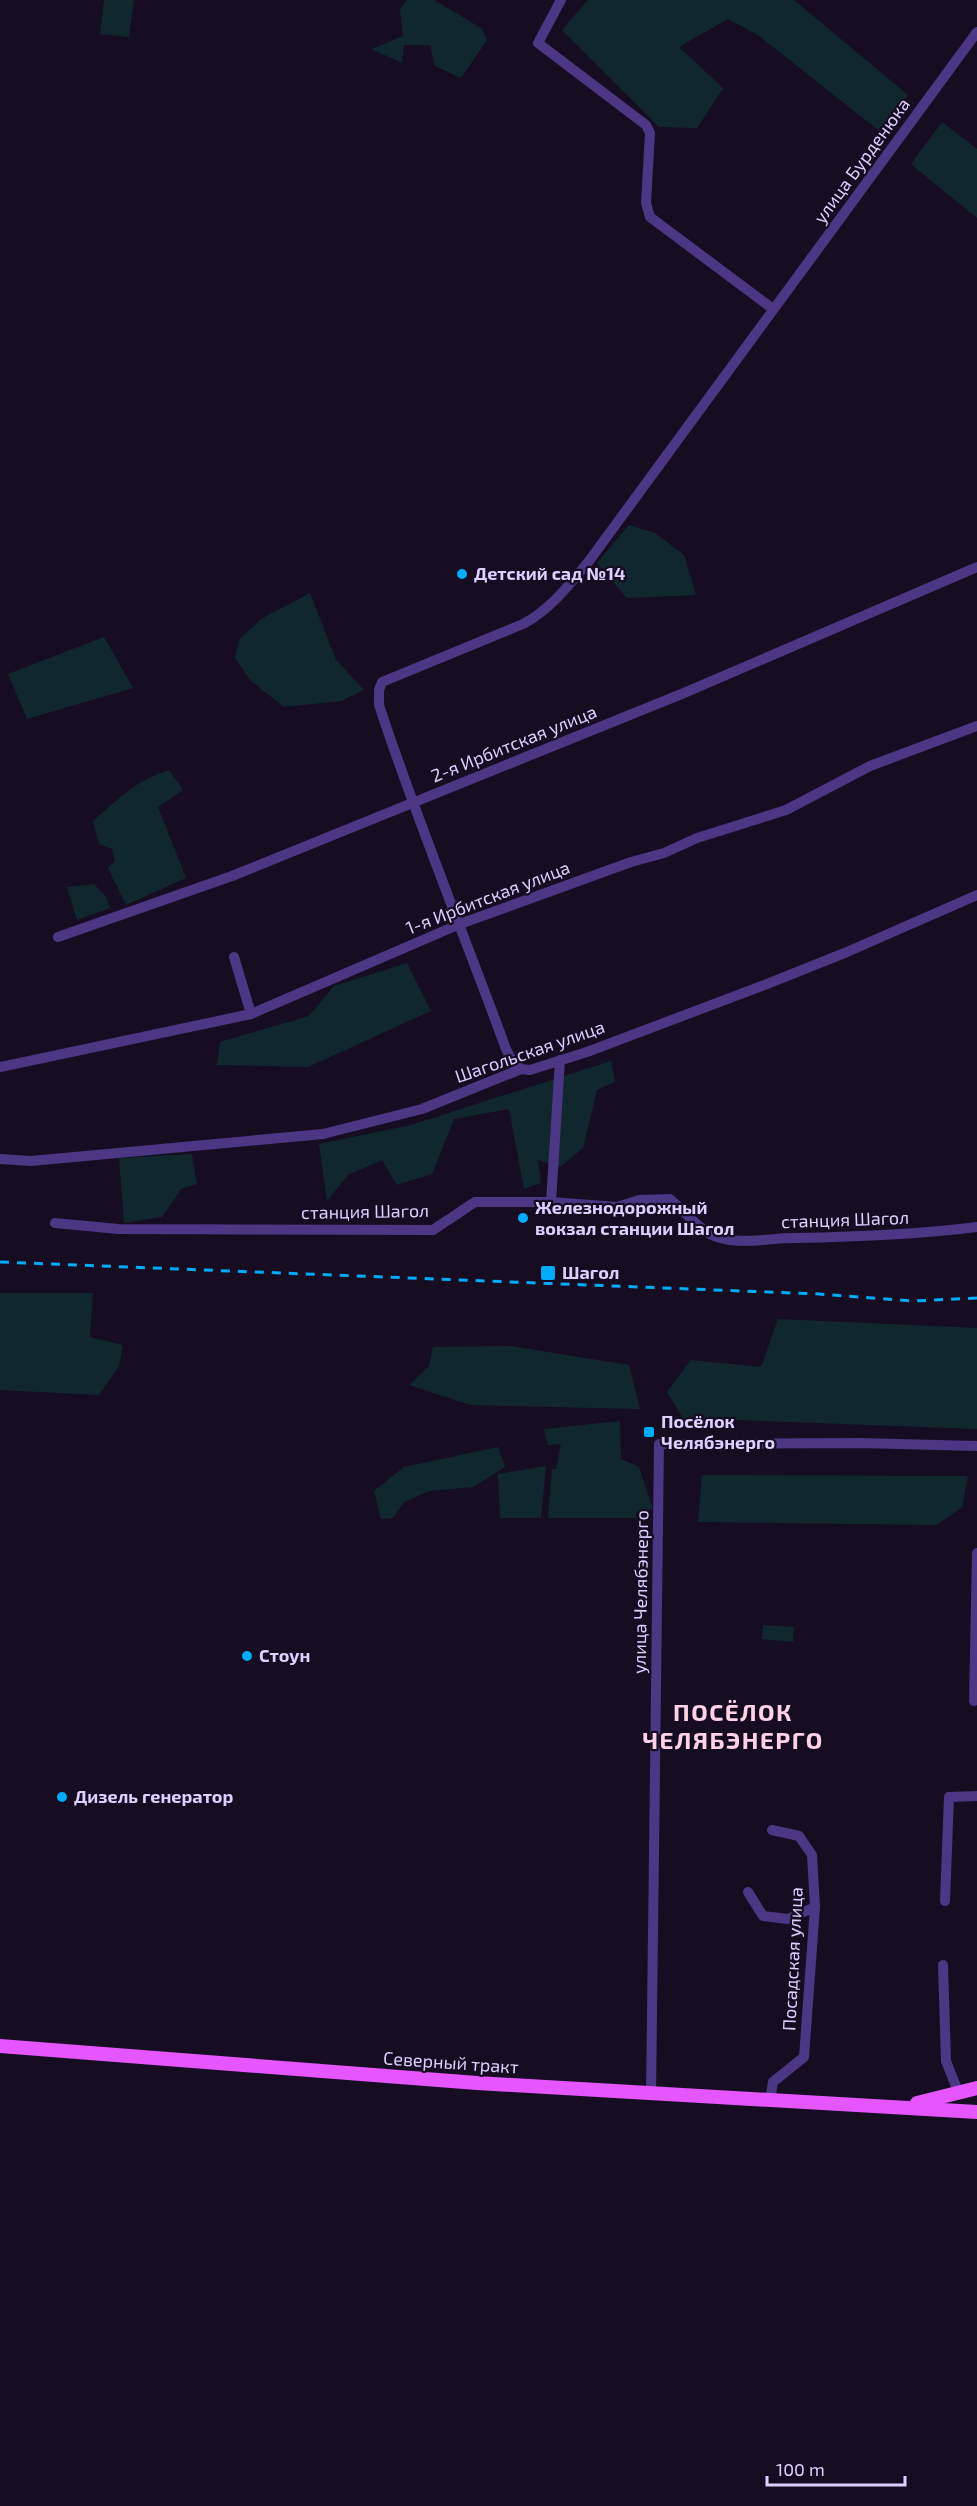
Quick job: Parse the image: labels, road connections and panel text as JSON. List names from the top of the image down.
{
  "streets": {
    "main road": ["Северный тракт"],
    "street": [
      "улица Бурденюка",
      "2-я Ирбитская улица",
      "1-я Ирбитская улица",
      "Шагольская улица",
      "станция Шагол",
      "улица Челябэнерго",
      "Посадская улица"
    ]
  },
  "crossings": [
    ["улица Челябэнерго", "Северный тракт"],
    ["Посадская улица", "Северный тракт"]
  ],
  "districts": ["ПОСЁЛОК ЧЕЛЯБЭНЕРГО"],
  "places": {
    "other": [
      "Детский сад №14",
      "Железнодорожный вокзал станции Шагол",
      "Стоун",
      "Дизель генератор"
    ],
    "transit": ["Шагол", "Посёлок Челябэнерго"]
  },
  "scale_bar": "100 m"
}
